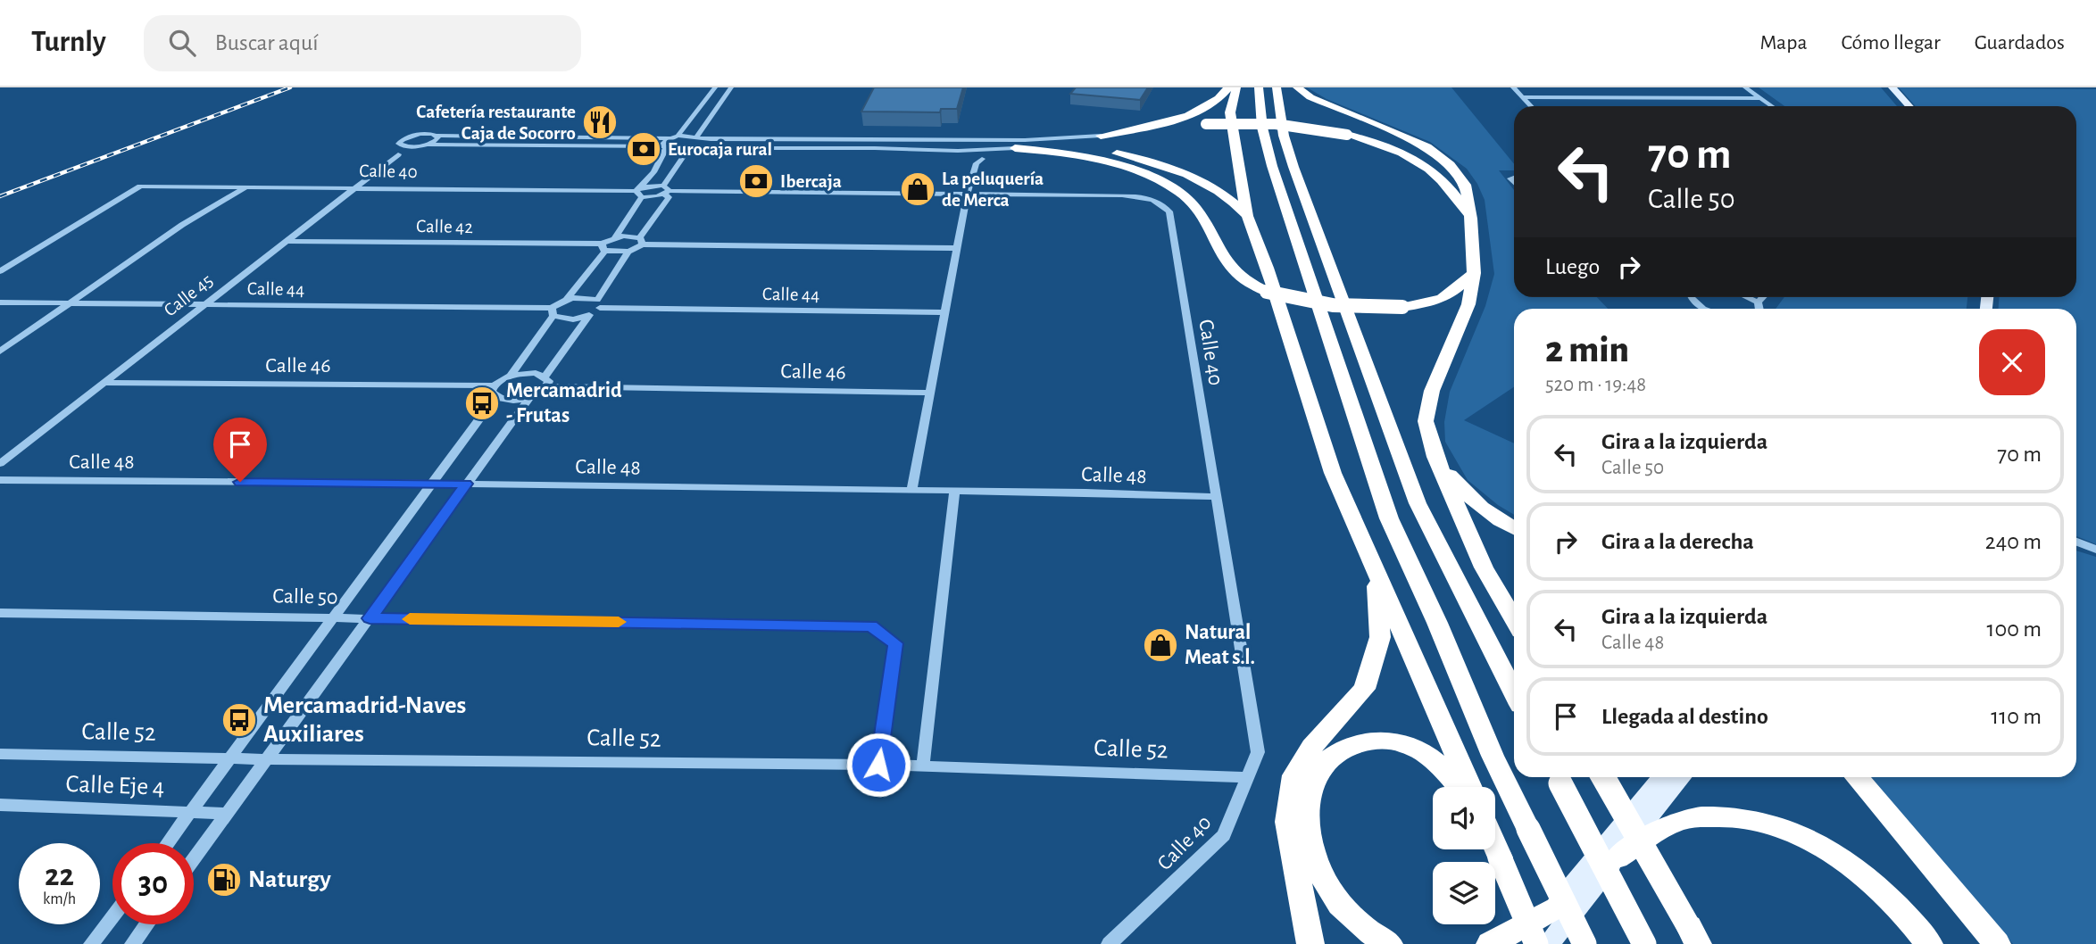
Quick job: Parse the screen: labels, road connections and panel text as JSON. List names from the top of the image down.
{
  "streets": {
    "street": [
      "Calle 40",
      "Calle 42",
      "Calle 44",
      "Calle 45",
      "Calle 46",
      "Calle 48",
      "Calle 50",
      "Calle 52",
      "Calle Eje 4"
    ]
  },
  "crossings": [
    ["Calle 40", "Calle 45"],
    ["Calle 40", "Calle 48"],
    ["Calle 40", "Calle 52"],
    ["Calle 42", "Calle 45"],
    ["Calle 44", "Calle 45"],
    ["Calle 45", "Calle 46"],
    ["Calle 50", "Calle 52"]
  ],
  "places": {
    "restaurant": ["Cafetería restaurante Caja de Socorro"],
    "bank": ["Eurocaja rural", "Ibercaja"],
    "shop": ["La peluquería de Merca", "Natural Meat s.l."],
    "bus stop": ["Mercamadrid - Frutas", "Mercamadrid-Naves Auxiliares"],
    "fuel station": ["Naturgy"]
  },
  "page": {
    "header": "Turnly",
    "search": "Buscar aquí",
    "nav": ["Mapa", "Cómo llegar", "Guardados"],
    "turn": ["70 m", "Calle 50"],
    "then": "Luego",
    "heading": ["2 min", "520 m · 19:48"],
    "list": [
      {
        "name": "Gira a la izquierda",
        "note": "Calle 50",
        "value": "70 m"
      },
      {
        "name": "Gira a la derecha",
        "value": "240 m"
      },
      {
        "name": "Gira a la izquierda",
        "note": "Calle 48",
        "value": "100 m"
      },
      {
        "name": "Llegada al destino",
        "value": "110 m"
      }
    ],
    "speed": "22 km/h",
    "limit": "30"
  }
}
